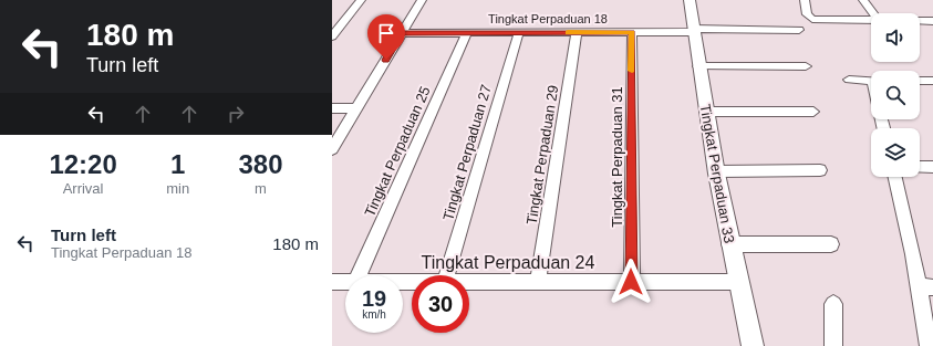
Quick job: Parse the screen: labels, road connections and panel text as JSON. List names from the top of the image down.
{
  "streets": {
    "street": [
      "Tingkat Perpaduan 18",
      "Tingkat Perpaduan 25",
      "Tingkat Perpaduan 27",
      "Tingkat Perpaduan 29",
      "Tingkat Perpaduan 31",
      "Tingkat Perpaduan 33",
      "Tingkat Perpaduan 24"
    ]
  },
  "crossings": [
    ["Tingkat Perpaduan 18", "Tingkat Perpaduan 25"],
    ["Tingkat Perpaduan 18", "Tingkat Perpaduan 27"],
    ["Tingkat Perpaduan 18", "Tingkat Perpaduan 29"],
    ["Tingkat Perpaduan 18", "Tingkat Perpaduan 31"],
    ["Tingkat Perpaduan 18", "Tingkat Perpaduan 33"],
    ["Tingkat Perpaduan 29", "Tingkat Perpaduan 24"],
    ["Tingkat Perpaduan 31", "Tingkat Perpaduan 24"],
    ["Tingkat Perpaduan 33", "Tingkat Perpaduan 24"]
  ],
  "page": {
    "turn": ["180 m", "Turn left"],
    "eta": [
      "12:20",
      "Arrival",
      "1",
      "min",
      "380",
      "m"
    ],
    "list": [
      {
        "name": "Turn left",
        "note": "Tingkat Perpaduan 18",
        "value": "180 m"
      }
    ],
    "speed": "19 km/h",
    "limit": "30"
  }
}
